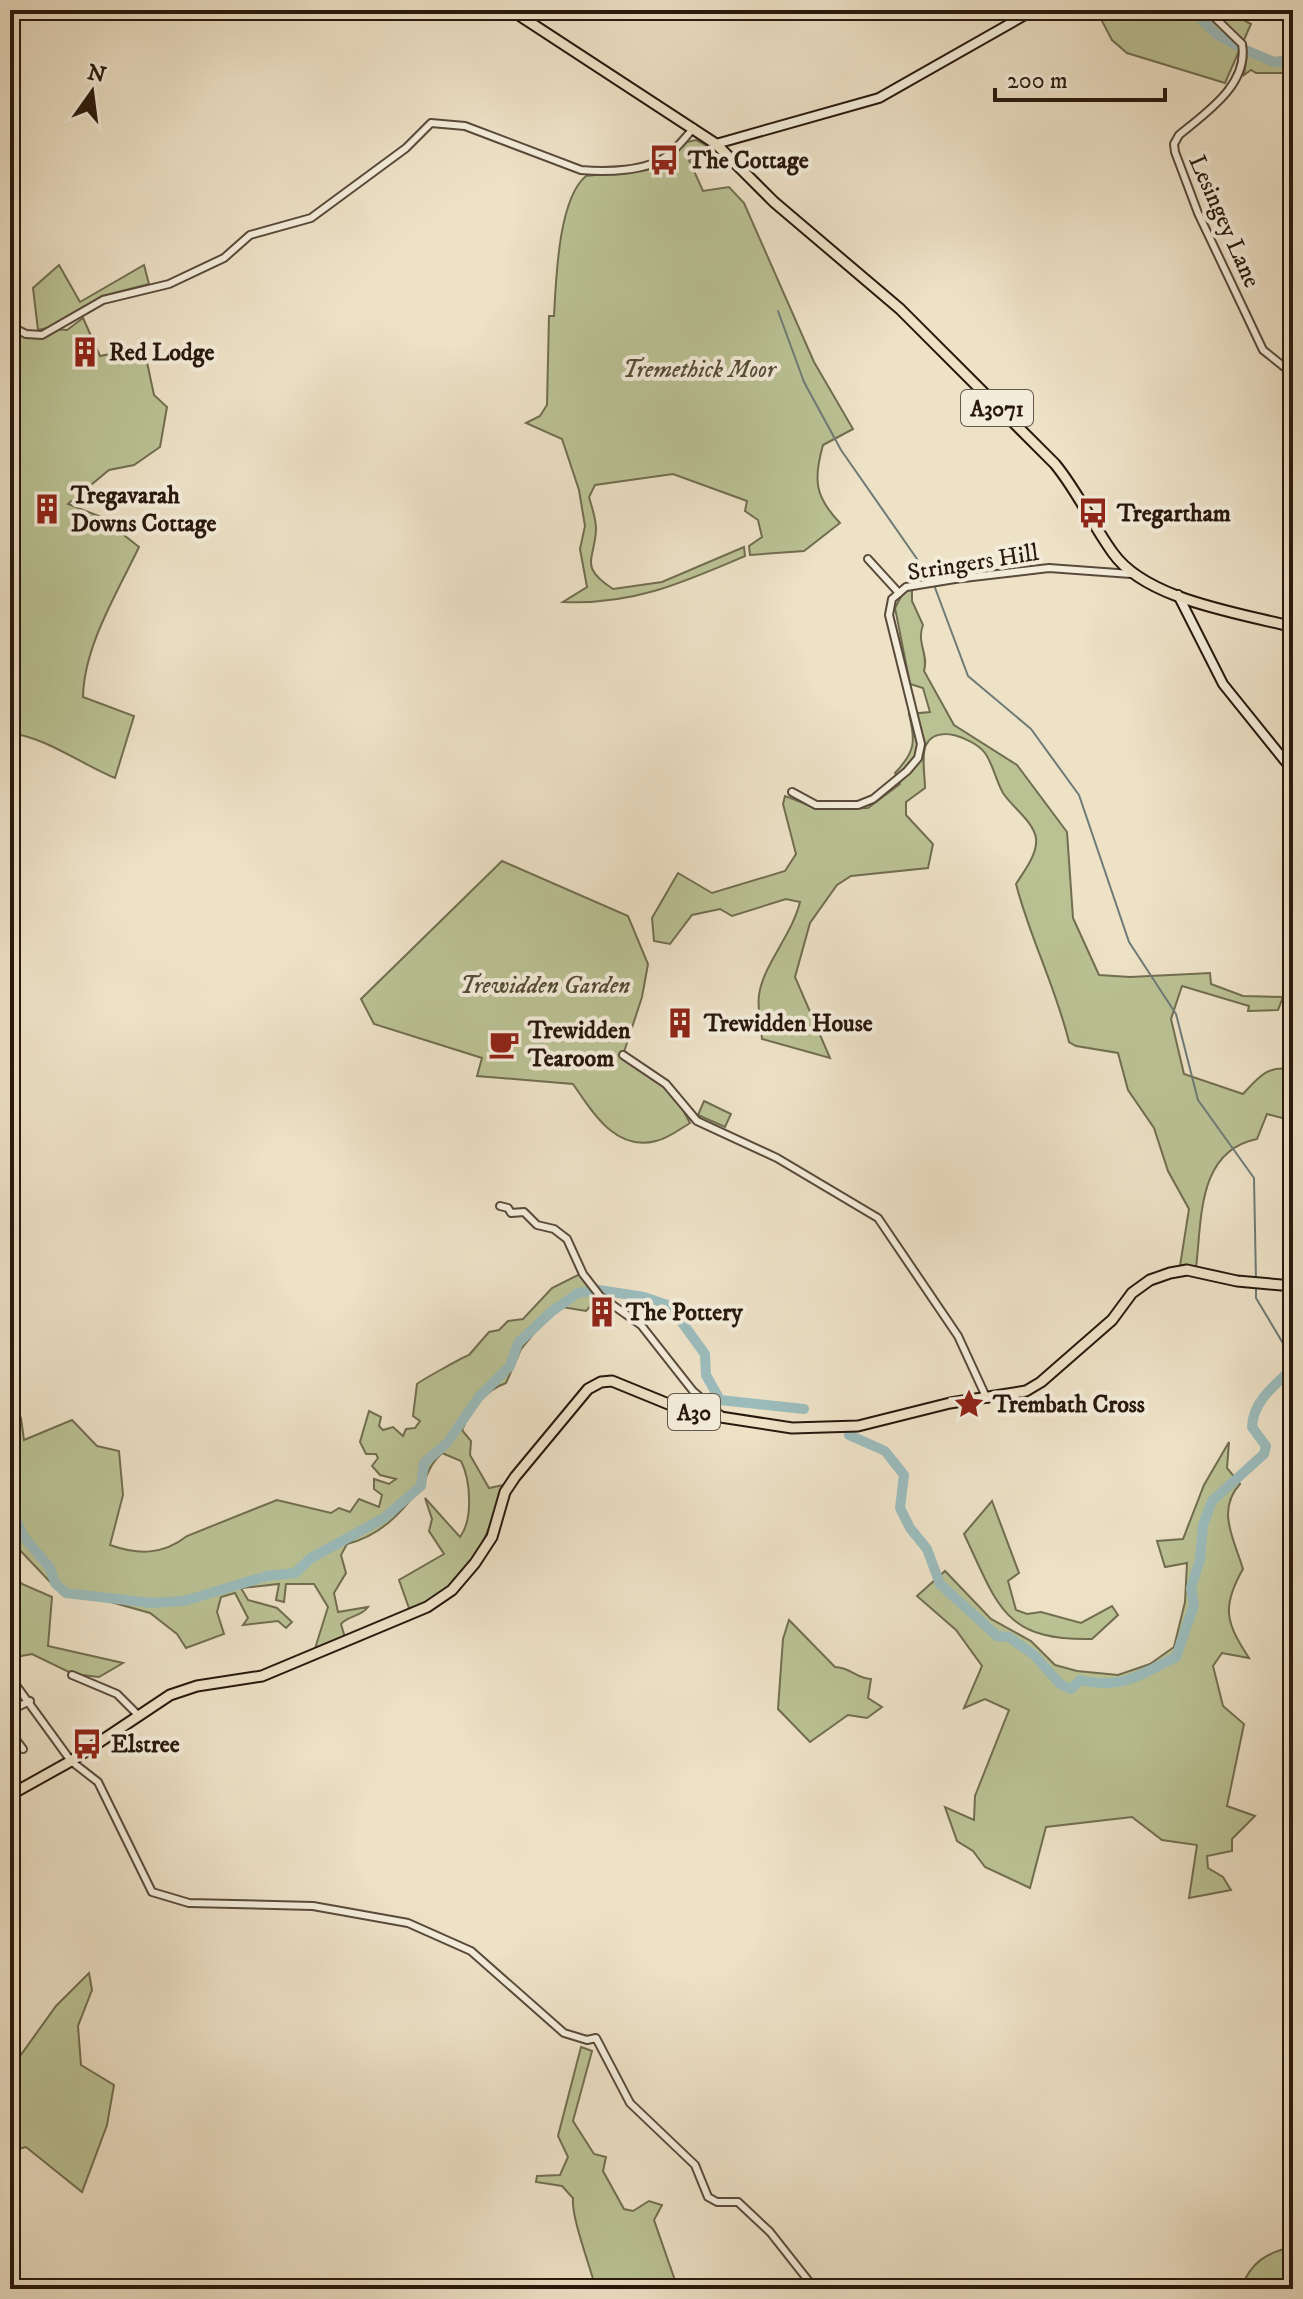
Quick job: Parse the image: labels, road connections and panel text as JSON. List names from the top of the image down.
{
  "streets": {
    "main road": ["A3071", "A30"],
    "street": ["Lesingey Lane", "Stringers Hill"]
  },
  "crossings": [
    ["A3071", "Stringers Hill"]
  ],
  "parks": ["Tremethick Moor", "Trewidden Garden"],
  "places": {
    "bus stop": ["The Cottage", "Tregartham", "Elstree"],
    "building": [
      "Red Lodge",
      "Tregavarah Downs Cottage",
      "Trewidden House",
      "The Pottery"
    ],
    "cafe": ["Trewidden Tearoom"],
    "place": ["Trembath Cross"]
  },
  "scale_bar": "200 m",
  "north": "top"
}
